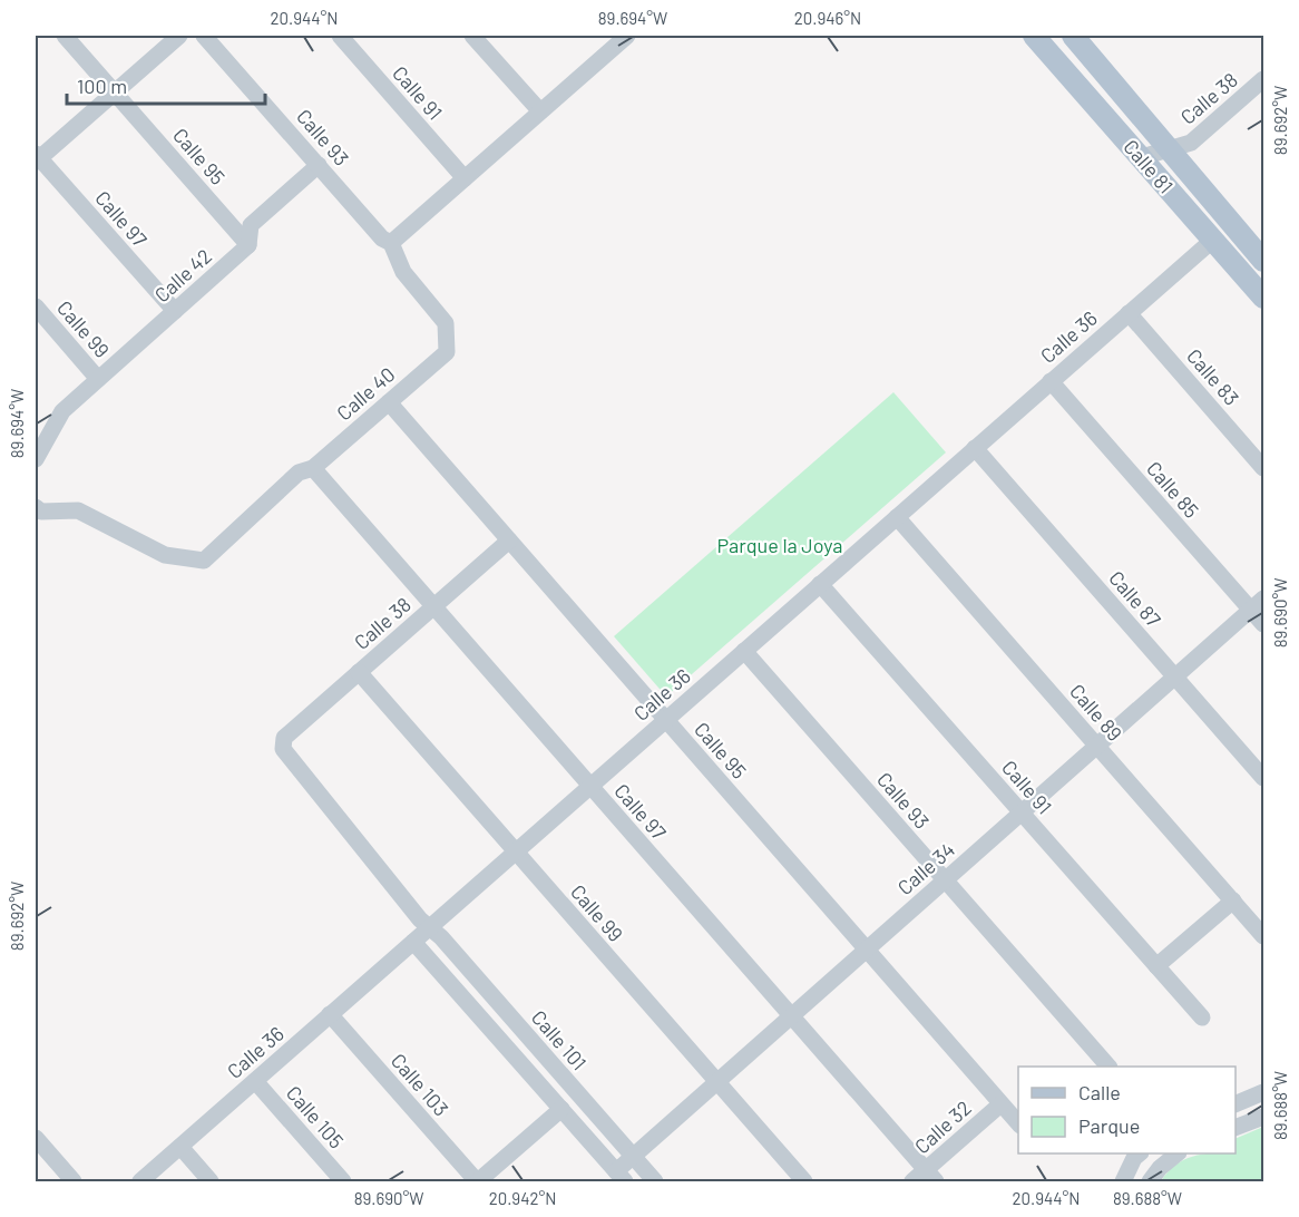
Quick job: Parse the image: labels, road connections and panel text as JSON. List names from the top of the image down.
{
  "streets": {
    "main road": ["Calle 81"],
    "street": [
      "Calle 91",
      "Calle 38",
      "Calle 93",
      "Calle 95",
      "Calle 97",
      "Calle 42",
      "Calle 99",
      "Calle 36",
      "Calle 83",
      "Calle 40",
      "Calle 85",
      "Calle 87",
      "Calle 89",
      "Calle 34",
      "Calle 101",
      "Calle 103",
      "Calle 105",
      "Calle 32"
    ]
  },
  "crossings": [
    ["Calle 91", "Calle 36"],
    ["Calle 91", "Calle 34"],
    ["Calle 38", "Calle 95"],
    ["Calle 38", "Calle 81"],
    ["Calle 38", "Calle 97"],
    ["Calle 38", "Calle 99"],
    ["Calle 38", "Calle 101"],
    ["Calle 93", "Calle 42"],
    ["Calle 93", "Calle 36"],
    ["Calle 93", "Calle 40"],
    ["Calle 93", "Calle 34"],
    ["Calle 95", "Calle 42"],
    ["Calle 95", "Calle 36"],
    ["Calle 95", "Calle 40"],
    ["Calle 95", "Calle 34"],
    ["Calle 95", "Calle 32"],
    ["Calle 81", "Calle 36"],
    ["Calle 97", "Calle 42"],
    ["Calle 97", "Calle 36"],
    ["Calle 97", "Calle 40"],
    ["Calle 97", "Calle 34"],
    ["Calle 97", "Calle 32"],
    ["Calle 42", "Calle 99"],
    ["Calle 99", "Calle 36"],
    ["Calle 99", "Calle 34"],
    ["Calle 36", "Calle 83"],
    ["Calle 36", "Calle 85"],
    ["Calle 36", "Calle 87"],
    ["Calle 36", "Calle 89"],
    ["Calle 36", "Calle 101"],
    ["Calle 36", "Calle 103"],
    ["Calle 36", "Calle 105"],
    ["Calle 85", "Calle 34"],
    ["Calle 87", "Calle 34"],
    ["Calle 89", "Calle 34"],
    ["Calle 34", "Calle 101"]
  ],
  "parks": ["Parque la Joya"],
  "legend": ["Calle", "Parque"],
  "scale_bar": "100 m",
  "coordinates": [
    "20.944°N",
    "89.694°W",
    "20.946°N",
    "89.692°W",
    "89.690°W",
    "89.688°W",
    "20.942°N"
  ]
}
